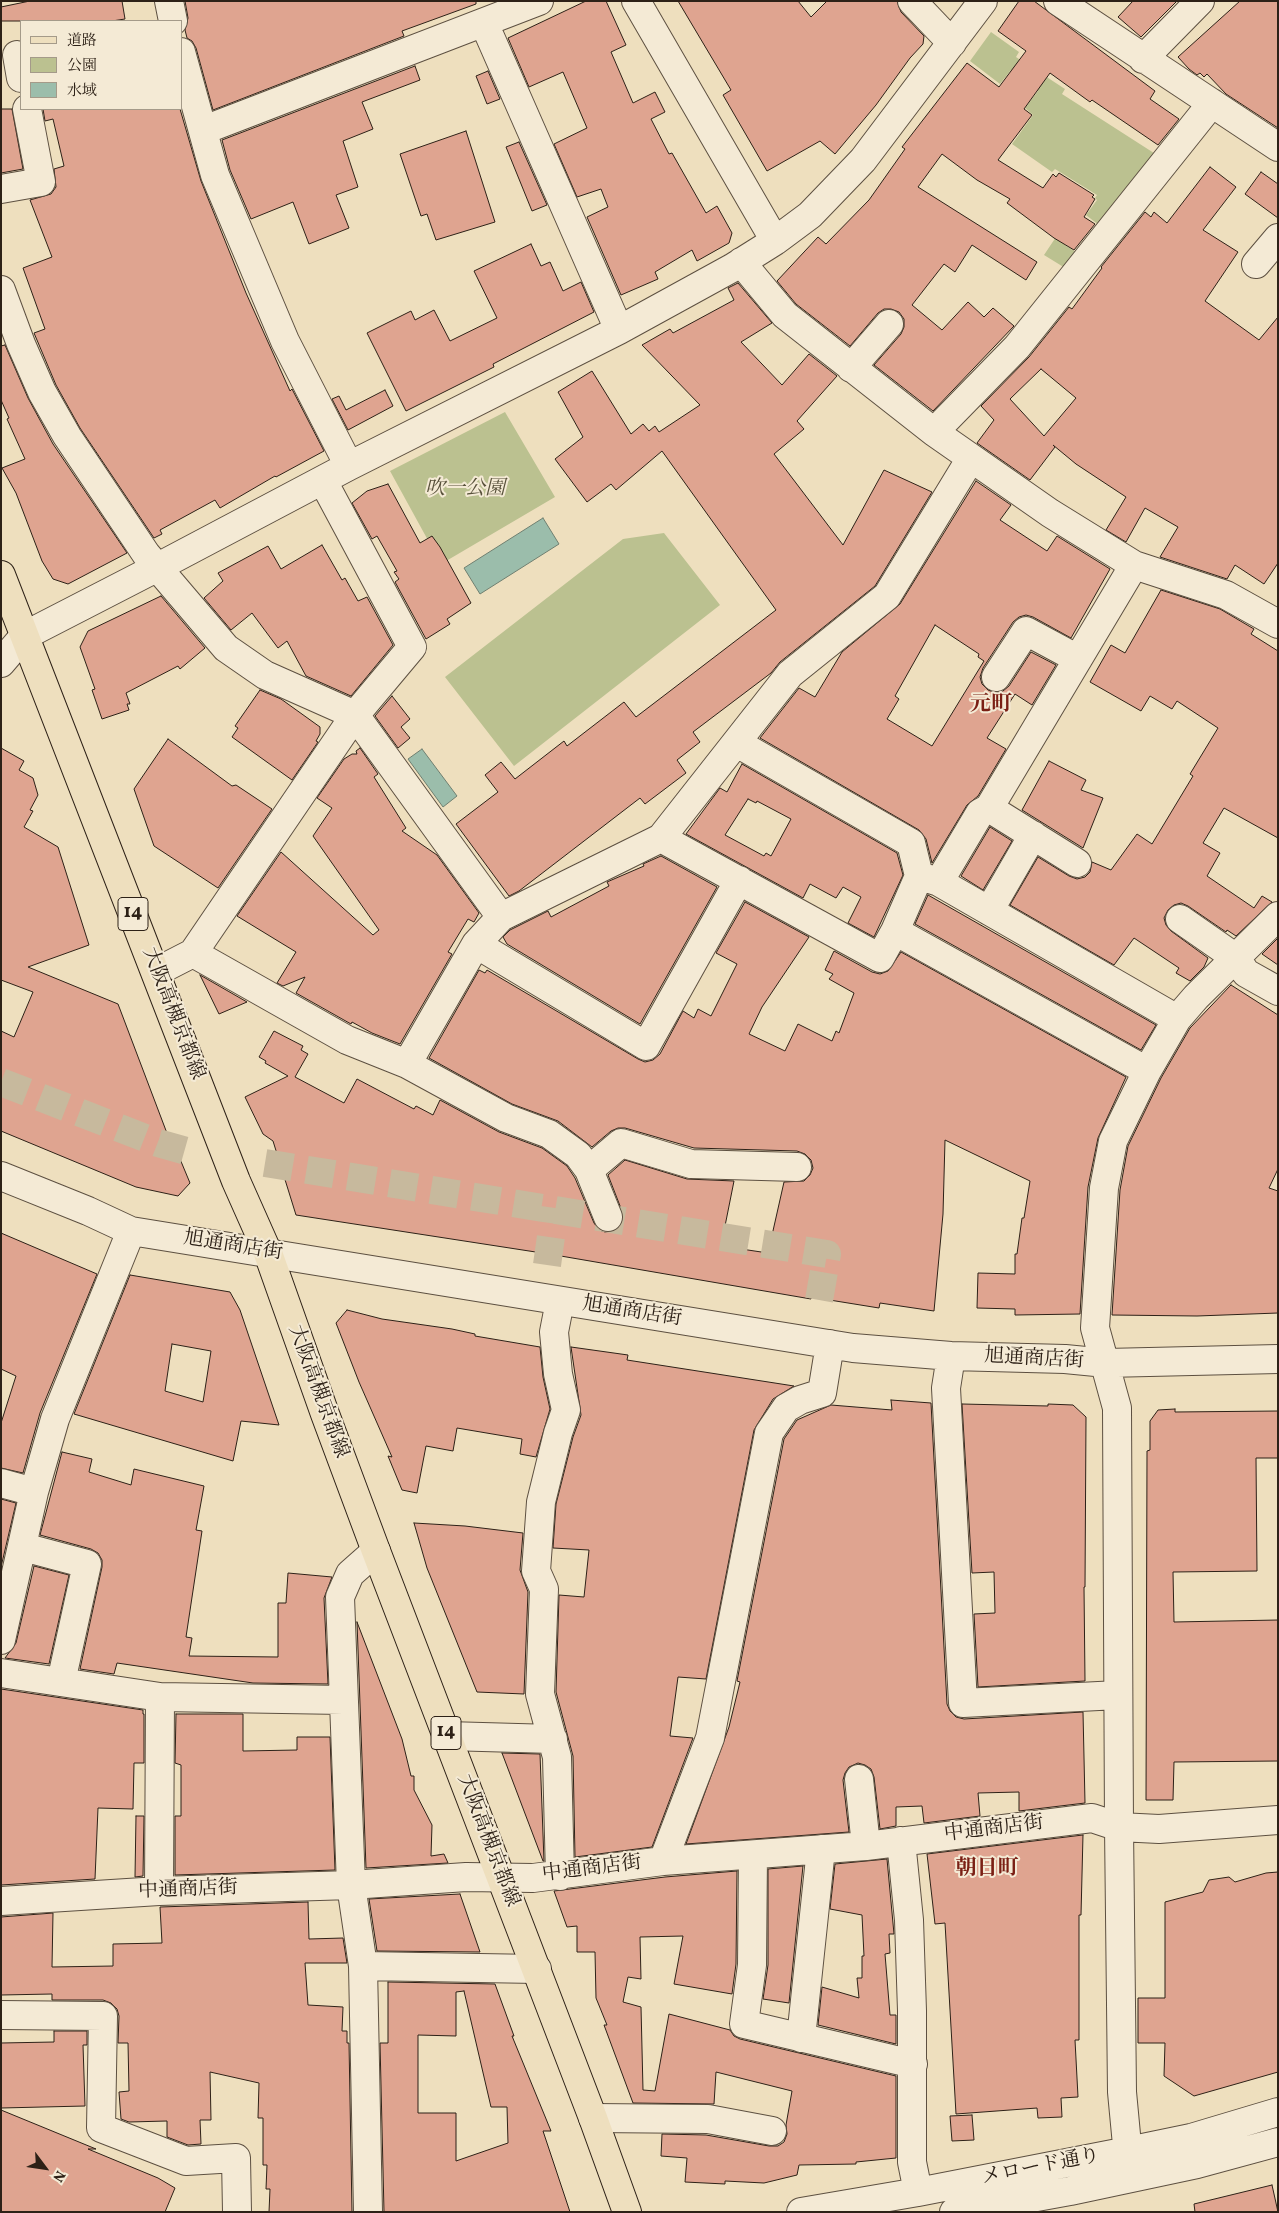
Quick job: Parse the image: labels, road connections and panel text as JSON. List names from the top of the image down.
{
  "streets": {
    "main road": ["14", "大阪高槻京都線"],
    "street": ["旭通商店街", "中通商店街", "メロード通り"]
  },
  "crossings": [
    ["大阪高槻京都線", "旭通商店街"],
    ["大阪高槻京都線", "中通商店街"]
  ],
  "districts": ["元町", "朝日町"],
  "parks": ["吹一公園"],
  "legend": ["道路", "公園", "水域"],
  "north": "bottom right"
}
